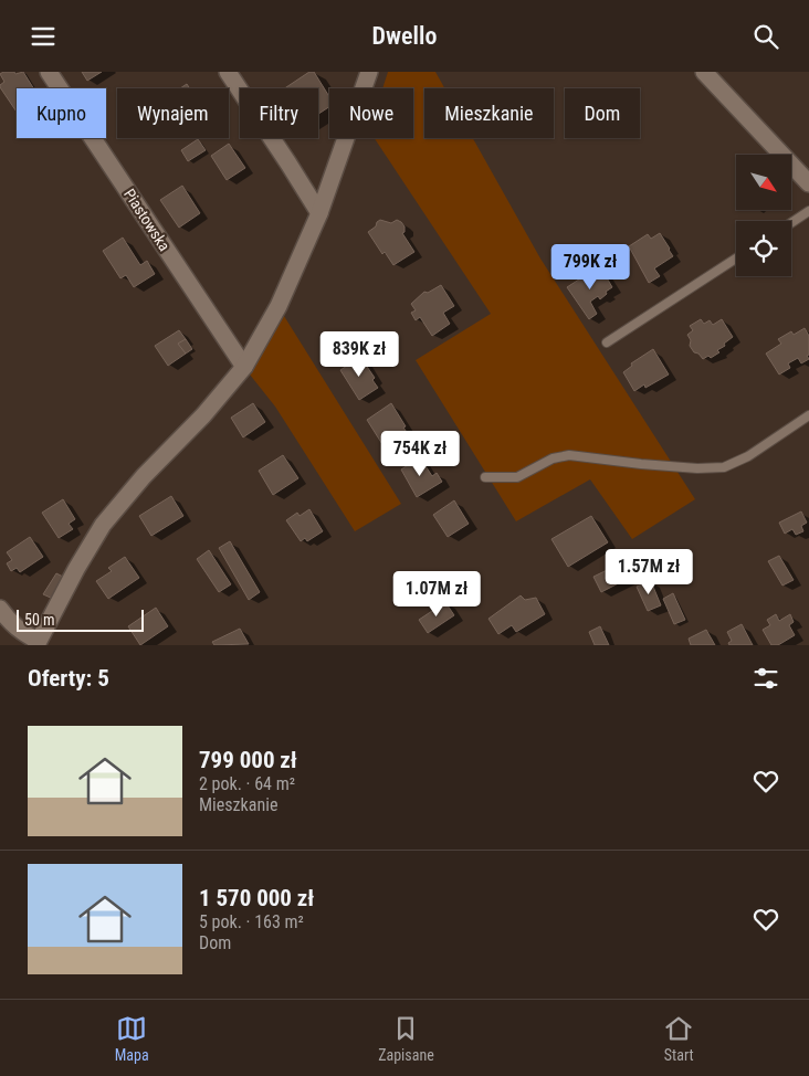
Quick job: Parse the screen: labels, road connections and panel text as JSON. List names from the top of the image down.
{
  "streets": {
    "street": ["Piastowska"]
  },
  "scale_bar": "50 m",
  "north": "bottom right",
  "page": {
    "header": "Dwello",
    "chip": [
      "Kupno",
      "Wynajem",
      "Filtry",
      "Nowe",
      "Mieszkanie",
      "Dom"
    ],
    "price": [
      "799K zł",
      "839K zł",
      "754K zł",
      "1.57M zł",
      "1.07M zł"
    ],
    "scale": "50 m",
    "heading": "Oferty: 5",
    "list": [
      {
        "name": "799 000 zł",
        "note": "2 pok. · 64 m² · Mieszkanie"
      },
      {
        "name": "1 570 000 zł",
        "note": "5 pok. · 163 m² · Dom"
      }
    ],
    "tabs": ["Mapa", "Zapisane", "Start"]
  }
}
